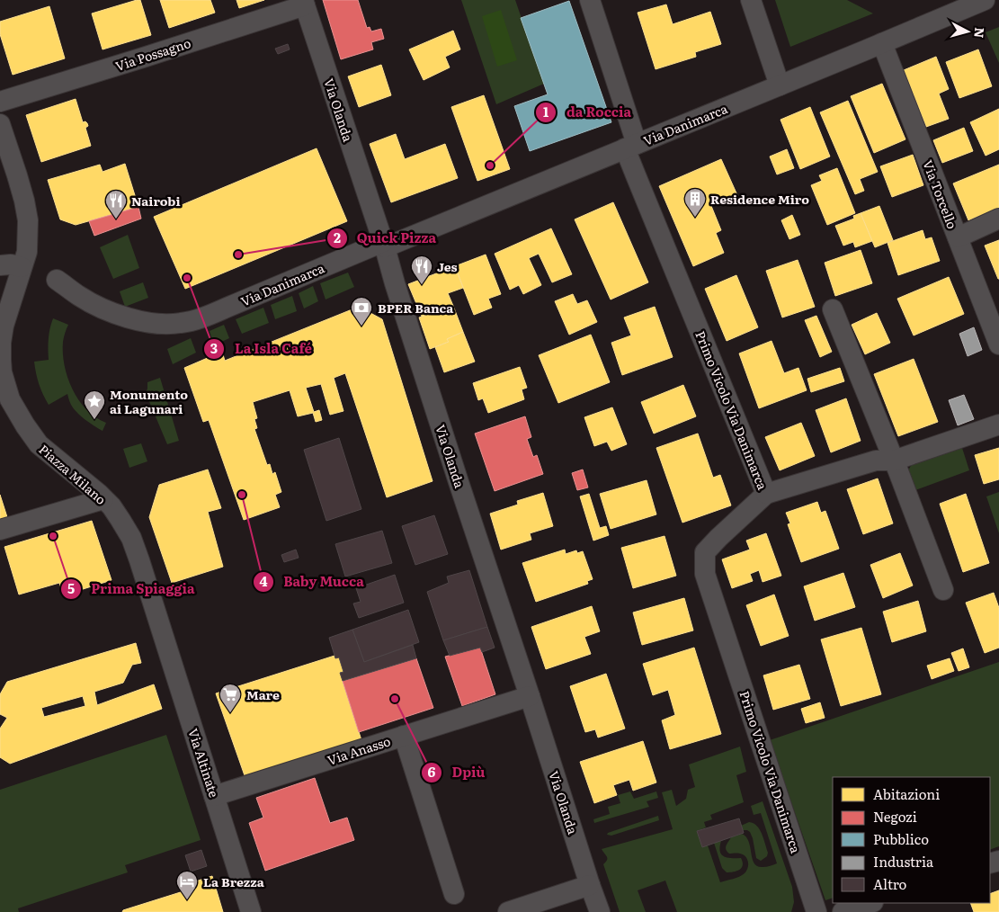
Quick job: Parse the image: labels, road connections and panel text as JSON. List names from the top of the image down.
{
  "streets": {
    "street": [
      "Via Possagno",
      "Via Olanda",
      "Via Danimarca",
      "Via Torcello",
      "Primo Vicolo Via Danimarca",
      "Piazza Milano",
      "Via Anasso",
      "Via Altinate"
    ]
  },
  "crossings": [
    ["Via Possagno", "Via Olanda"],
    ["Via Olanda", "Via Danimarca"],
    ["Via Olanda", "Via Anasso"],
    ["Via Danimarca", "Via Torcello"],
    ["Via Danimarca", "Primo Vicolo Via Danimarca"],
    ["Piazza Milano", "Via Altinate"],
    ["Via Anasso", "Via Altinate"]
  ],
  "places": {
    "other": [
      "da Roccia",
      "Quick Pizza",
      "La Isla Café",
      "Baby Mucca",
      "Prima Spiaggia",
      "Dpiù"
    ],
    "building": ["Residence Miro"],
    "restaurant": ["Nairobi", "Jes"],
    "bank": ["BPER Banca"],
    "place": ["Monumento ai Lagunari"],
    "supermarket": ["Mare"],
    "hotel": ["La Brezza"]
  },
  "legend": [
    "Abitazioni",
    "Negozi",
    "Pubblico",
    "Industria",
    "Altro"
  ],
  "north": "right"
}
